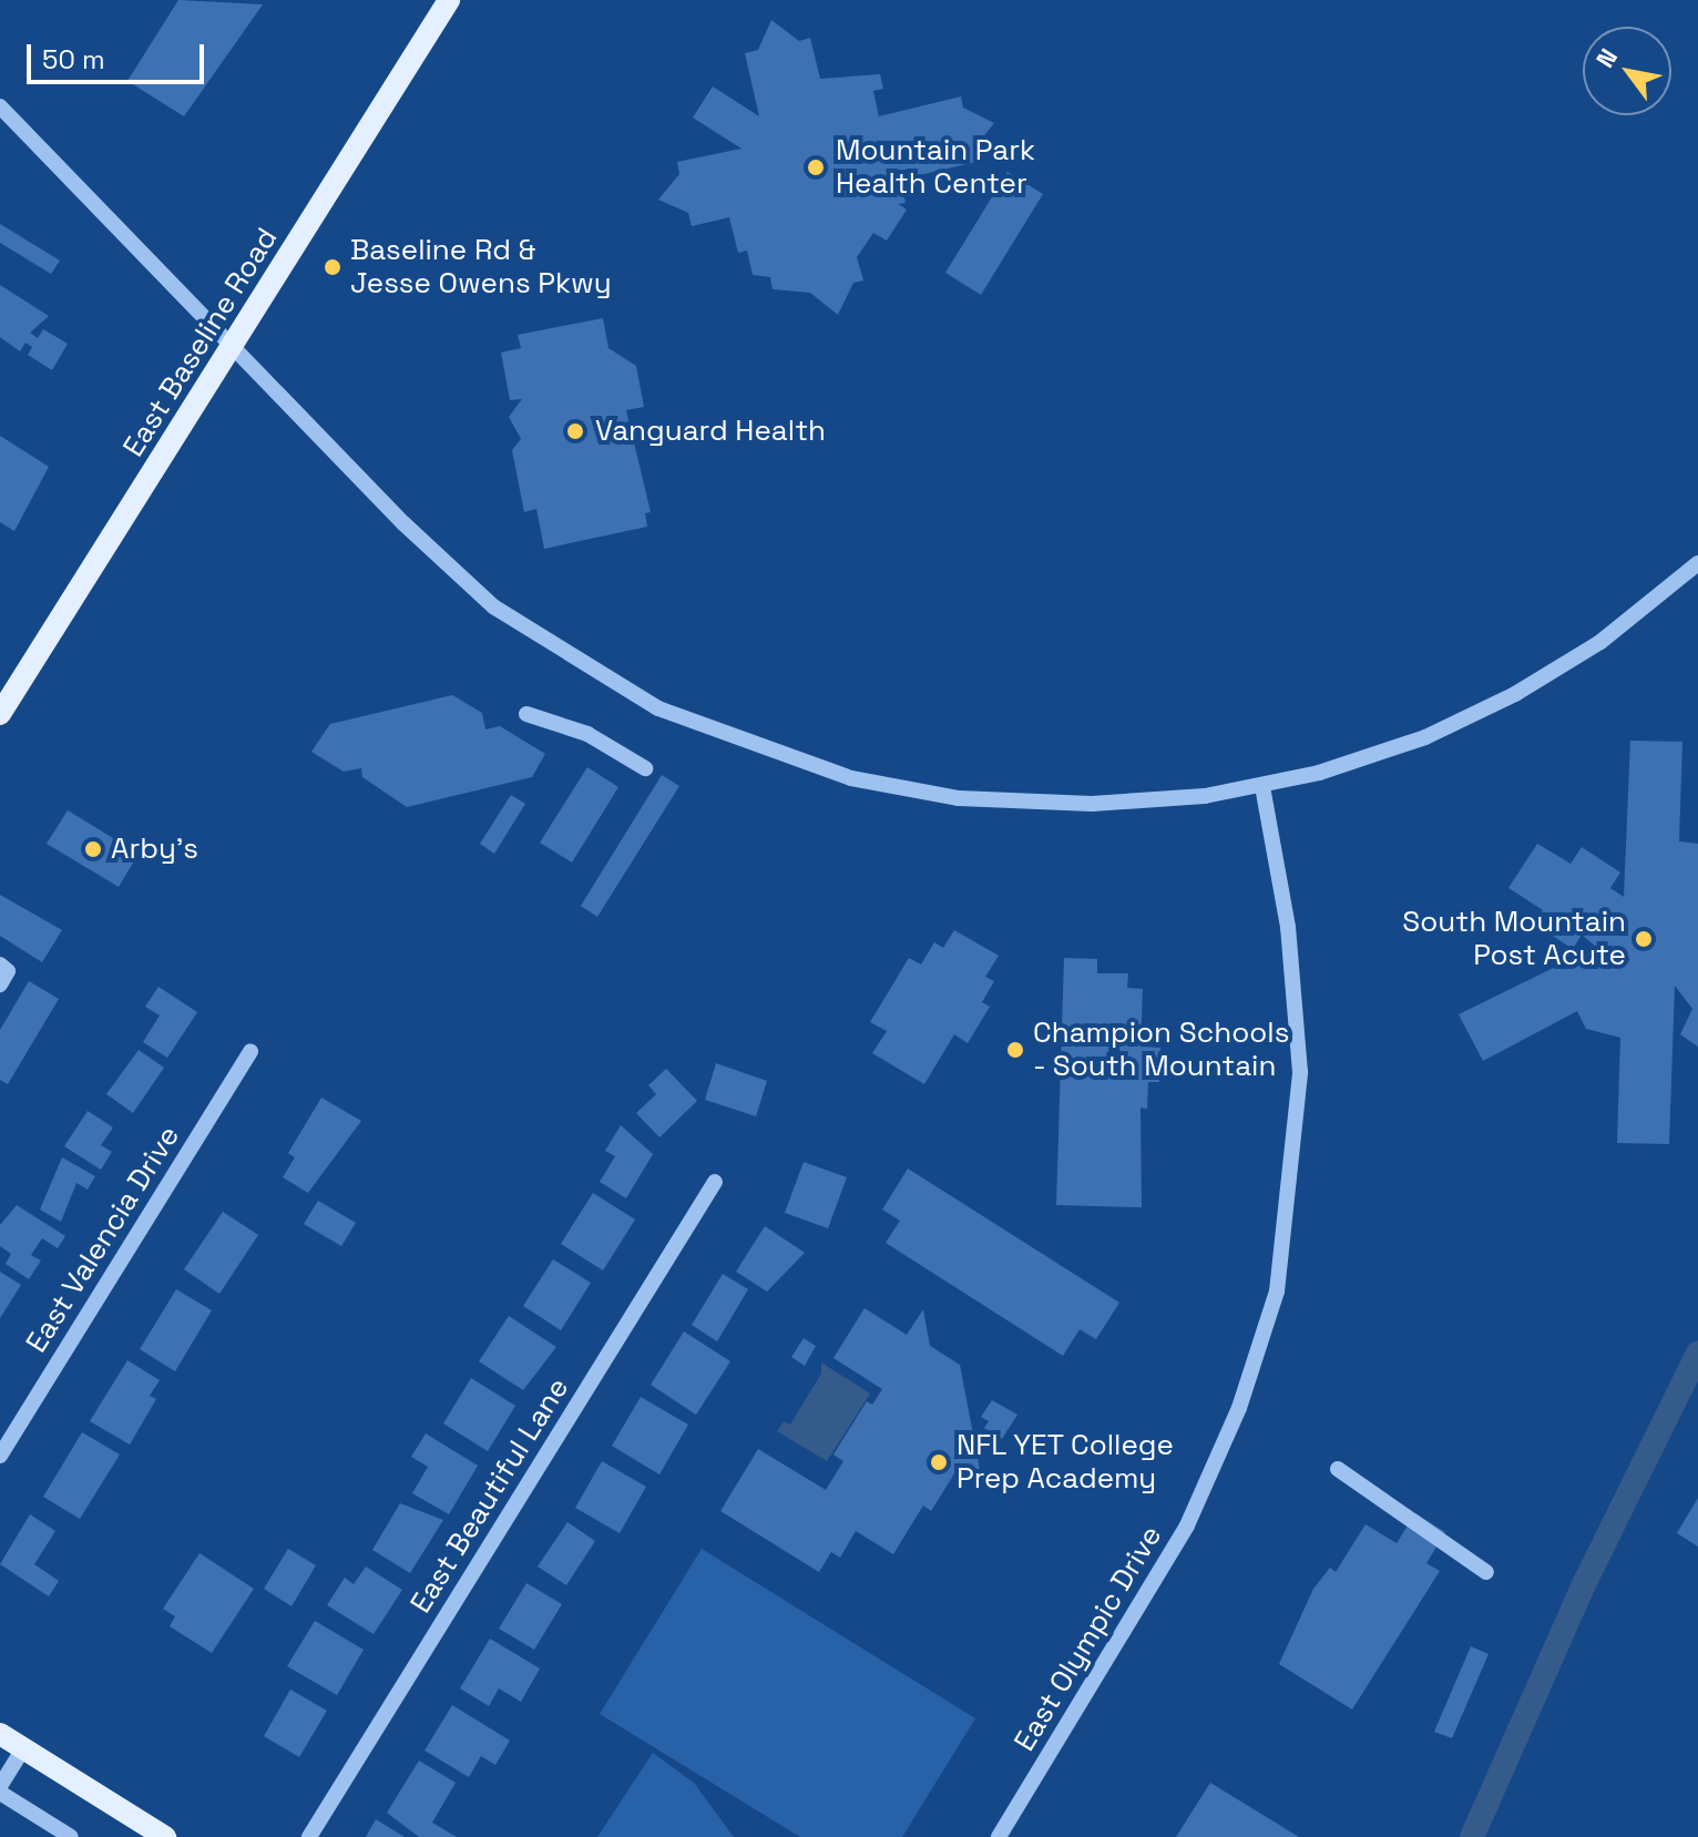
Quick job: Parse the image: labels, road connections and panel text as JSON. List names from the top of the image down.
{
  "streets": {
    "main road": ["East Baseline Road"],
    "street": ["East Valencia Drive", "East Beautiful Lane", "East Olympic Drive"]
  },
  "places": [
    "Mountain Park Health Center",
    "Baseline Rd & Jesse Owens Pkwy",
    "Vanguard Health",
    "Arby's",
    "South Mountain Post Acute",
    "Champion Schools - South Mountain",
    "NFL YET College Prep Academy"
  ],
  "scale_bar": "50 m",
  "north": "top left"
}
